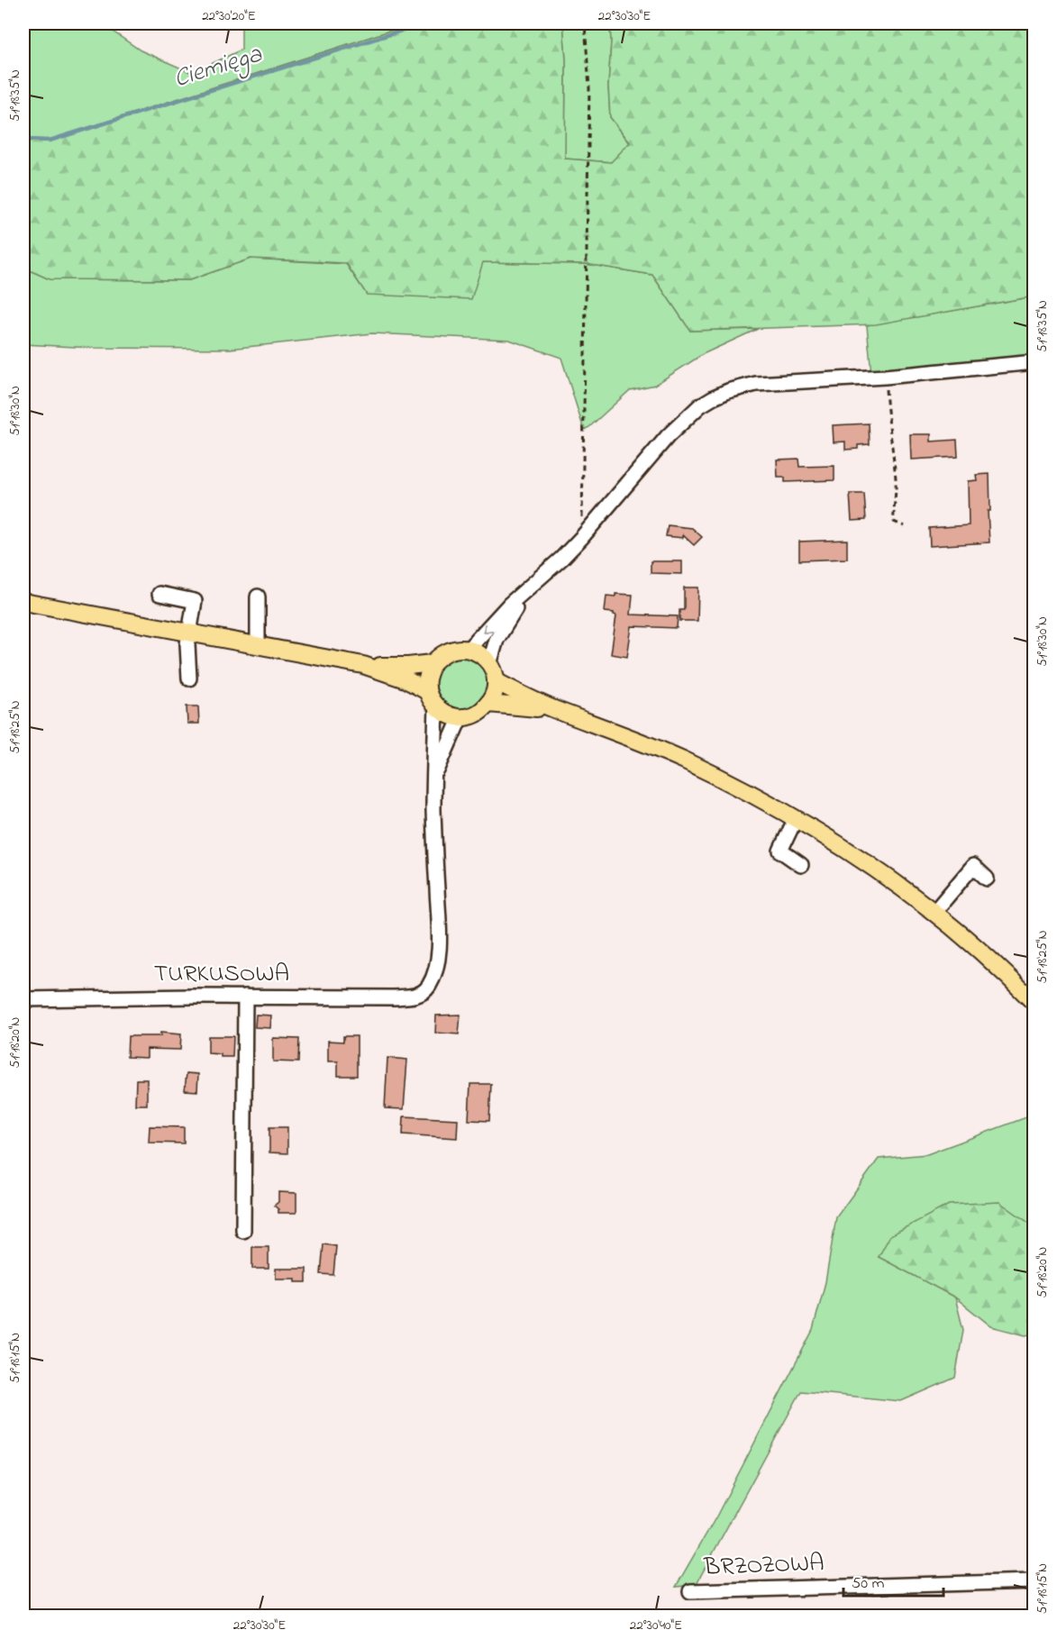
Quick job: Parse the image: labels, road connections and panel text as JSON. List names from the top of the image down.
{
  "streets": {
    "street": ["TURKUSOWA", "BRZOZOWA"]
  },
  "water": ["Ciemięga"],
  "scale_bar": "50 m",
  "coordinates": [
    "22°30'20\"E",
    "22°30'30\"E",
    "51°18'35\"N",
    "51°18'30\"N",
    "51°18'25\"N",
    "51°18'20\"N",
    "51°18'15\"N",
    "22°30'40\"E"
  ]
}
